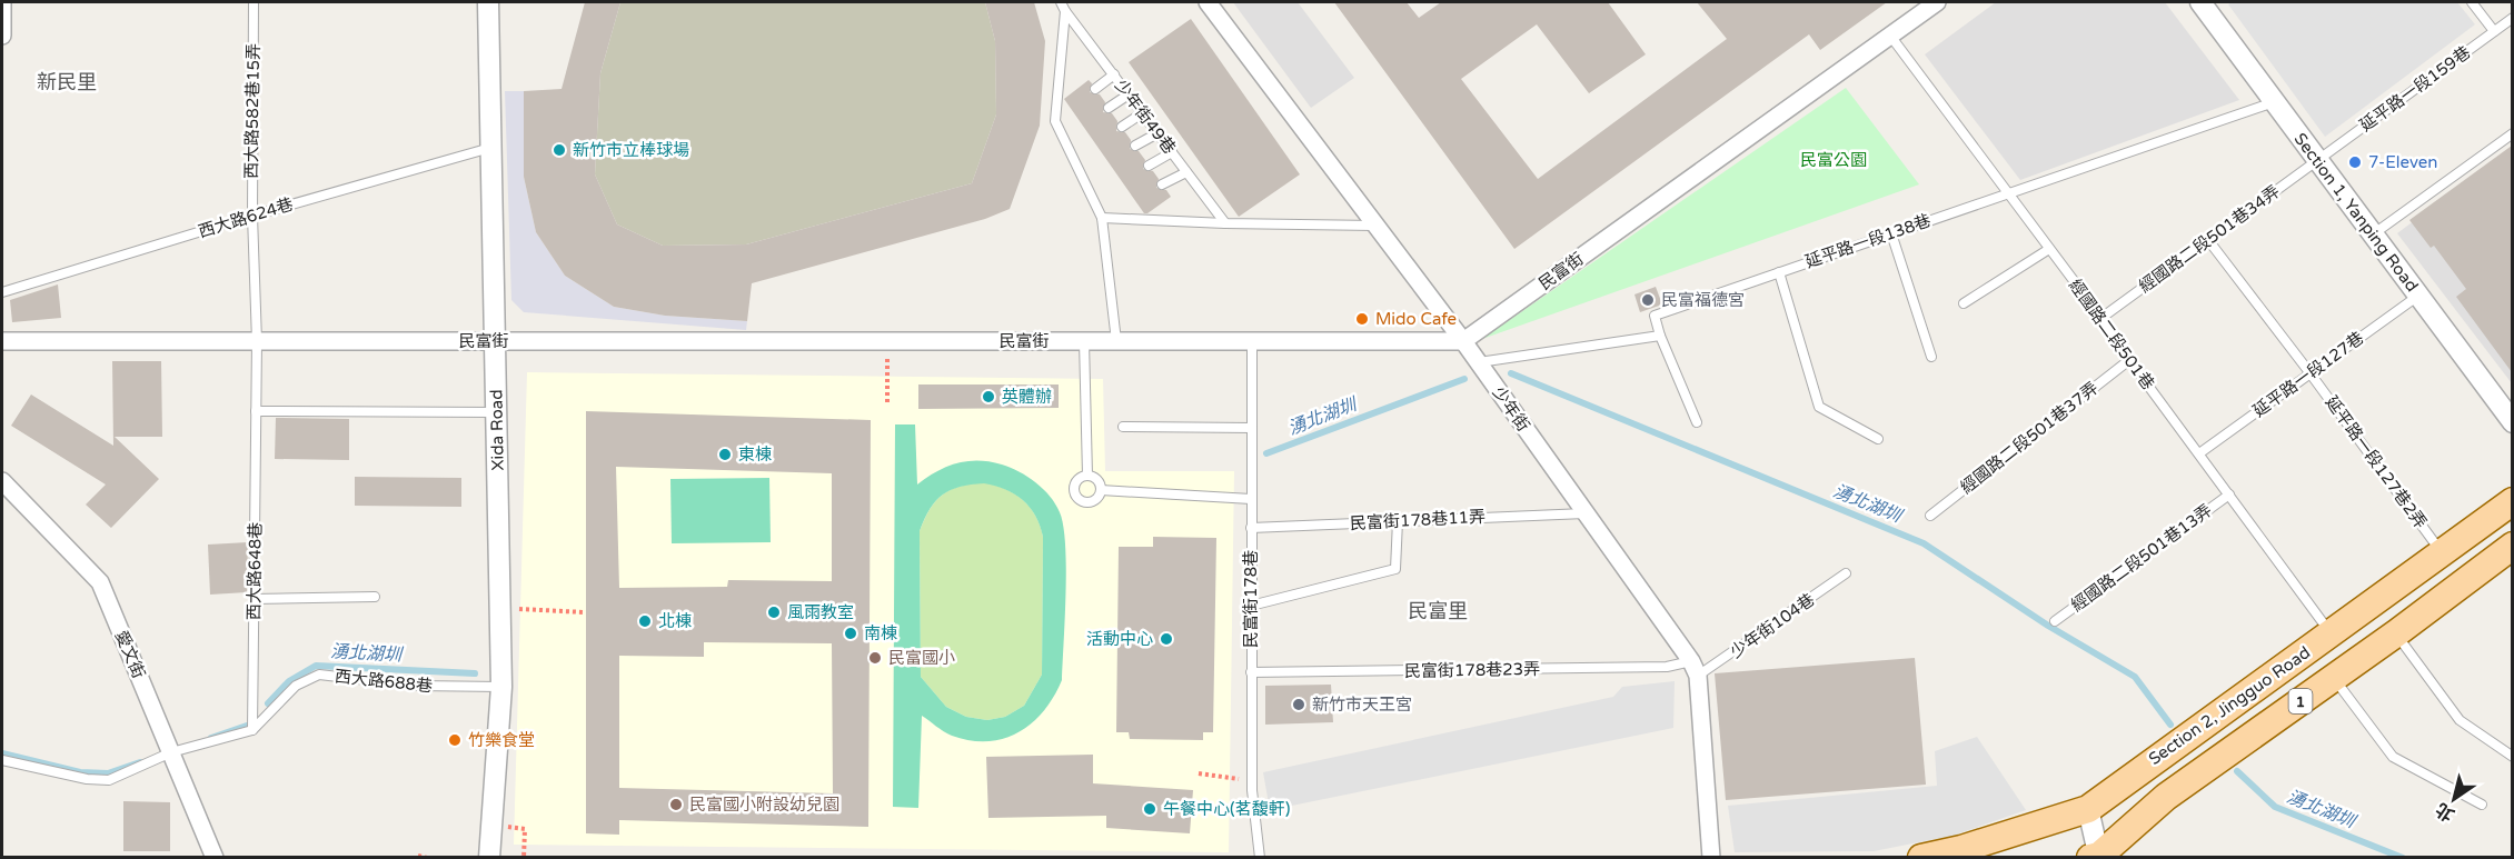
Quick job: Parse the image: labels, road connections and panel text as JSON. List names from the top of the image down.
{
  "streets": {
    "main road": ["1", "Section 2, Jingguo Road"],
    "street": [
      "Section 1, Yanping Road",
      "民富街",
      "少年街",
      "Xida Road",
      "愛文街"
    ],
    "lane": [
      "延平路一段159巷",
      "西大路582巷15弄",
      "少年街49巷",
      "西大路624巷",
      "經國路二段501巷34弄",
      "延平路一段138巷",
      "經國路二段501巷",
      "延平路一段127巷",
      "經國路二段501巷37弄",
      "延平路一段127巷2弄",
      "民富街178巷11弄",
      "經國路二段501巷13弄",
      "西大路648巷",
      "民富街178巷",
      "少年街104巷",
      "民富街178巷23弄",
      "西大路688巷"
    ]
  },
  "crossings": [
    ["延平路一段159巷", "Section 1, Yanping Road"],
    ["延平路一段159巷", "經國路二段501巷34弄"],
    ["西大路582巷15弄", "西大路624巷"],
    ["西大路582巷15弄", "民富街"],
    ["西大路582巷15弄", "西大路648巷"],
    ["Section 1, Yanping Road", "經國路二段501巷34弄"],
    ["Section 1, Yanping Road", "延平路一段138巷"],
    ["Section 1, Yanping Road", "延平路一段127巷"],
    ["西大路624巷", "Xida Road"],
    ["經國路二段501巷34弄", "經國路二段501巷"],
    ["經國路二段501巷34弄", "延平路一段127巷2弄"],
    ["延平路一段138巷", "經國路二段501巷"],
    ["民富街", "經國路二段501巷"],
    ["民富街", "少年街"],
    ["民富街", "Xida Road"],
    ["民富街", "西大路648巷"],
    ["民富街", "民富街178巷"],
    ["經國路二段501巷", "延平路一段127巷"],
    ["經國路二段501巷", "經國路二段501巷37弄"],
    ["經國路二段501巷", "經國路二段501巷13弄"],
    ["經國路二段501巷", "Section 2, Jingguo Road"],
    ["延平路一段127巷", "延平路一段127巷2弄"],
    ["少年街", "民富街178巷11弄"],
    ["少年街", "少年街104巷"],
    ["少年街", "民富街178巷23弄"],
    ["Xida Road", "西大路688巷"],
    ["延平路一段127巷2弄", "Section 2, Jingguo Road"],
    ["民富街178巷11弄", "民富街178巷"],
    ["西大路648巷", "西大路688巷"],
    ["民富街178巷", "民富街178巷23弄"],
    ["少年街104巷", "民富街178巷23弄"]
  ],
  "districts": ["新民里", "民富里"],
  "water": ["湧北湖圳"],
  "parks": ["民富公園"],
  "places": [
    "新竹市立棒球場",
    "7-Eleven",
    "民富福德宮",
    "Mido Cafe",
    "英體辦",
    "東棟",
    "風雨教室",
    "北棟",
    "南棟",
    "活動中心",
    "民富國小",
    "新竹市天王宮",
    "竹樂食堂",
    "民富國小附設幼兒園",
    "午餐中心(茗馥軒)"
  ],
  "north": "bottom left"
}
